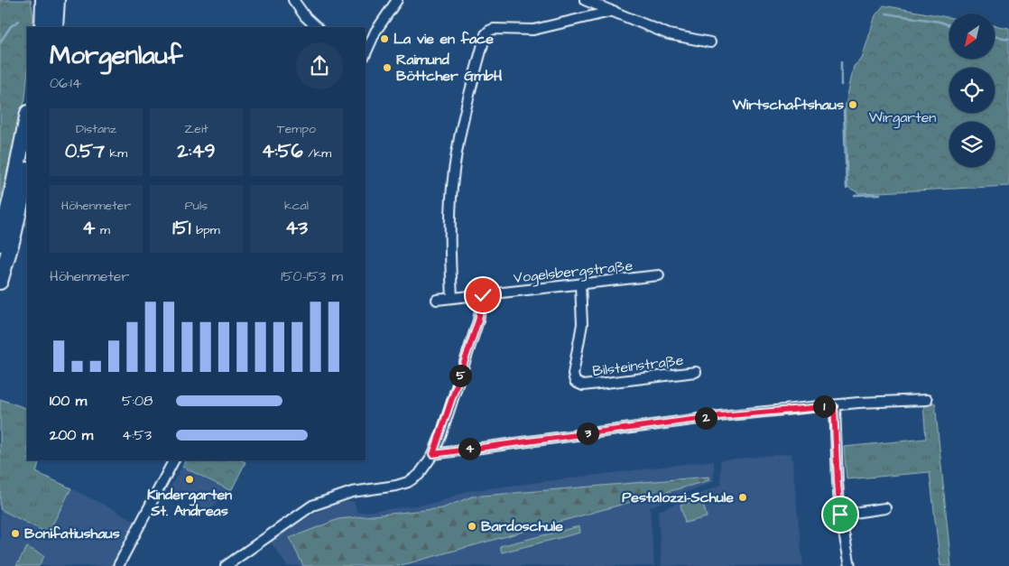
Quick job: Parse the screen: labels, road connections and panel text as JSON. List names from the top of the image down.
{
  "streets": {
    "street": ["Vogelsbergstraße", "Bilsteinstraße"]
  },
  "crossings": [
    ["Vogelsbergstraße", "Bilsteinstraße"]
  ],
  "parks": ["Wirgarten"],
  "places": [
    "La vie en face",
    "Raimund Böttcher GmbH",
    "Wirtschaftshaus",
    "Kindergarten St. Andreas",
    "Pestalozzi-Schule",
    "Bardoschule",
    "Bonifatiushaus"
  ],
  "north": "bottom left",
  "page": {
    "heading": ["Morgenlauf", "06:14"],
    "stats": [
      ["Distanz", "0.57 km"],
      ["Zeit", "2:49"],
      ["Tempo", "4:56 /km"],
      ["Höhenmeter", "4 m"],
      ["Puls", "151 bpm"],
      ["kcal", "43"]
    ],
    "chart": ["Höhenmeter", "150–153 m"],
    "pins": [
      "5",
      "1",
      "2",
      "3",
      "4"
    ],
    "list": [
      {
        "name": "100 m",
        "note": "5:08"
      },
      {
        "name": "200 m",
        "note": "4:53"
      }
    ]
  }
}
